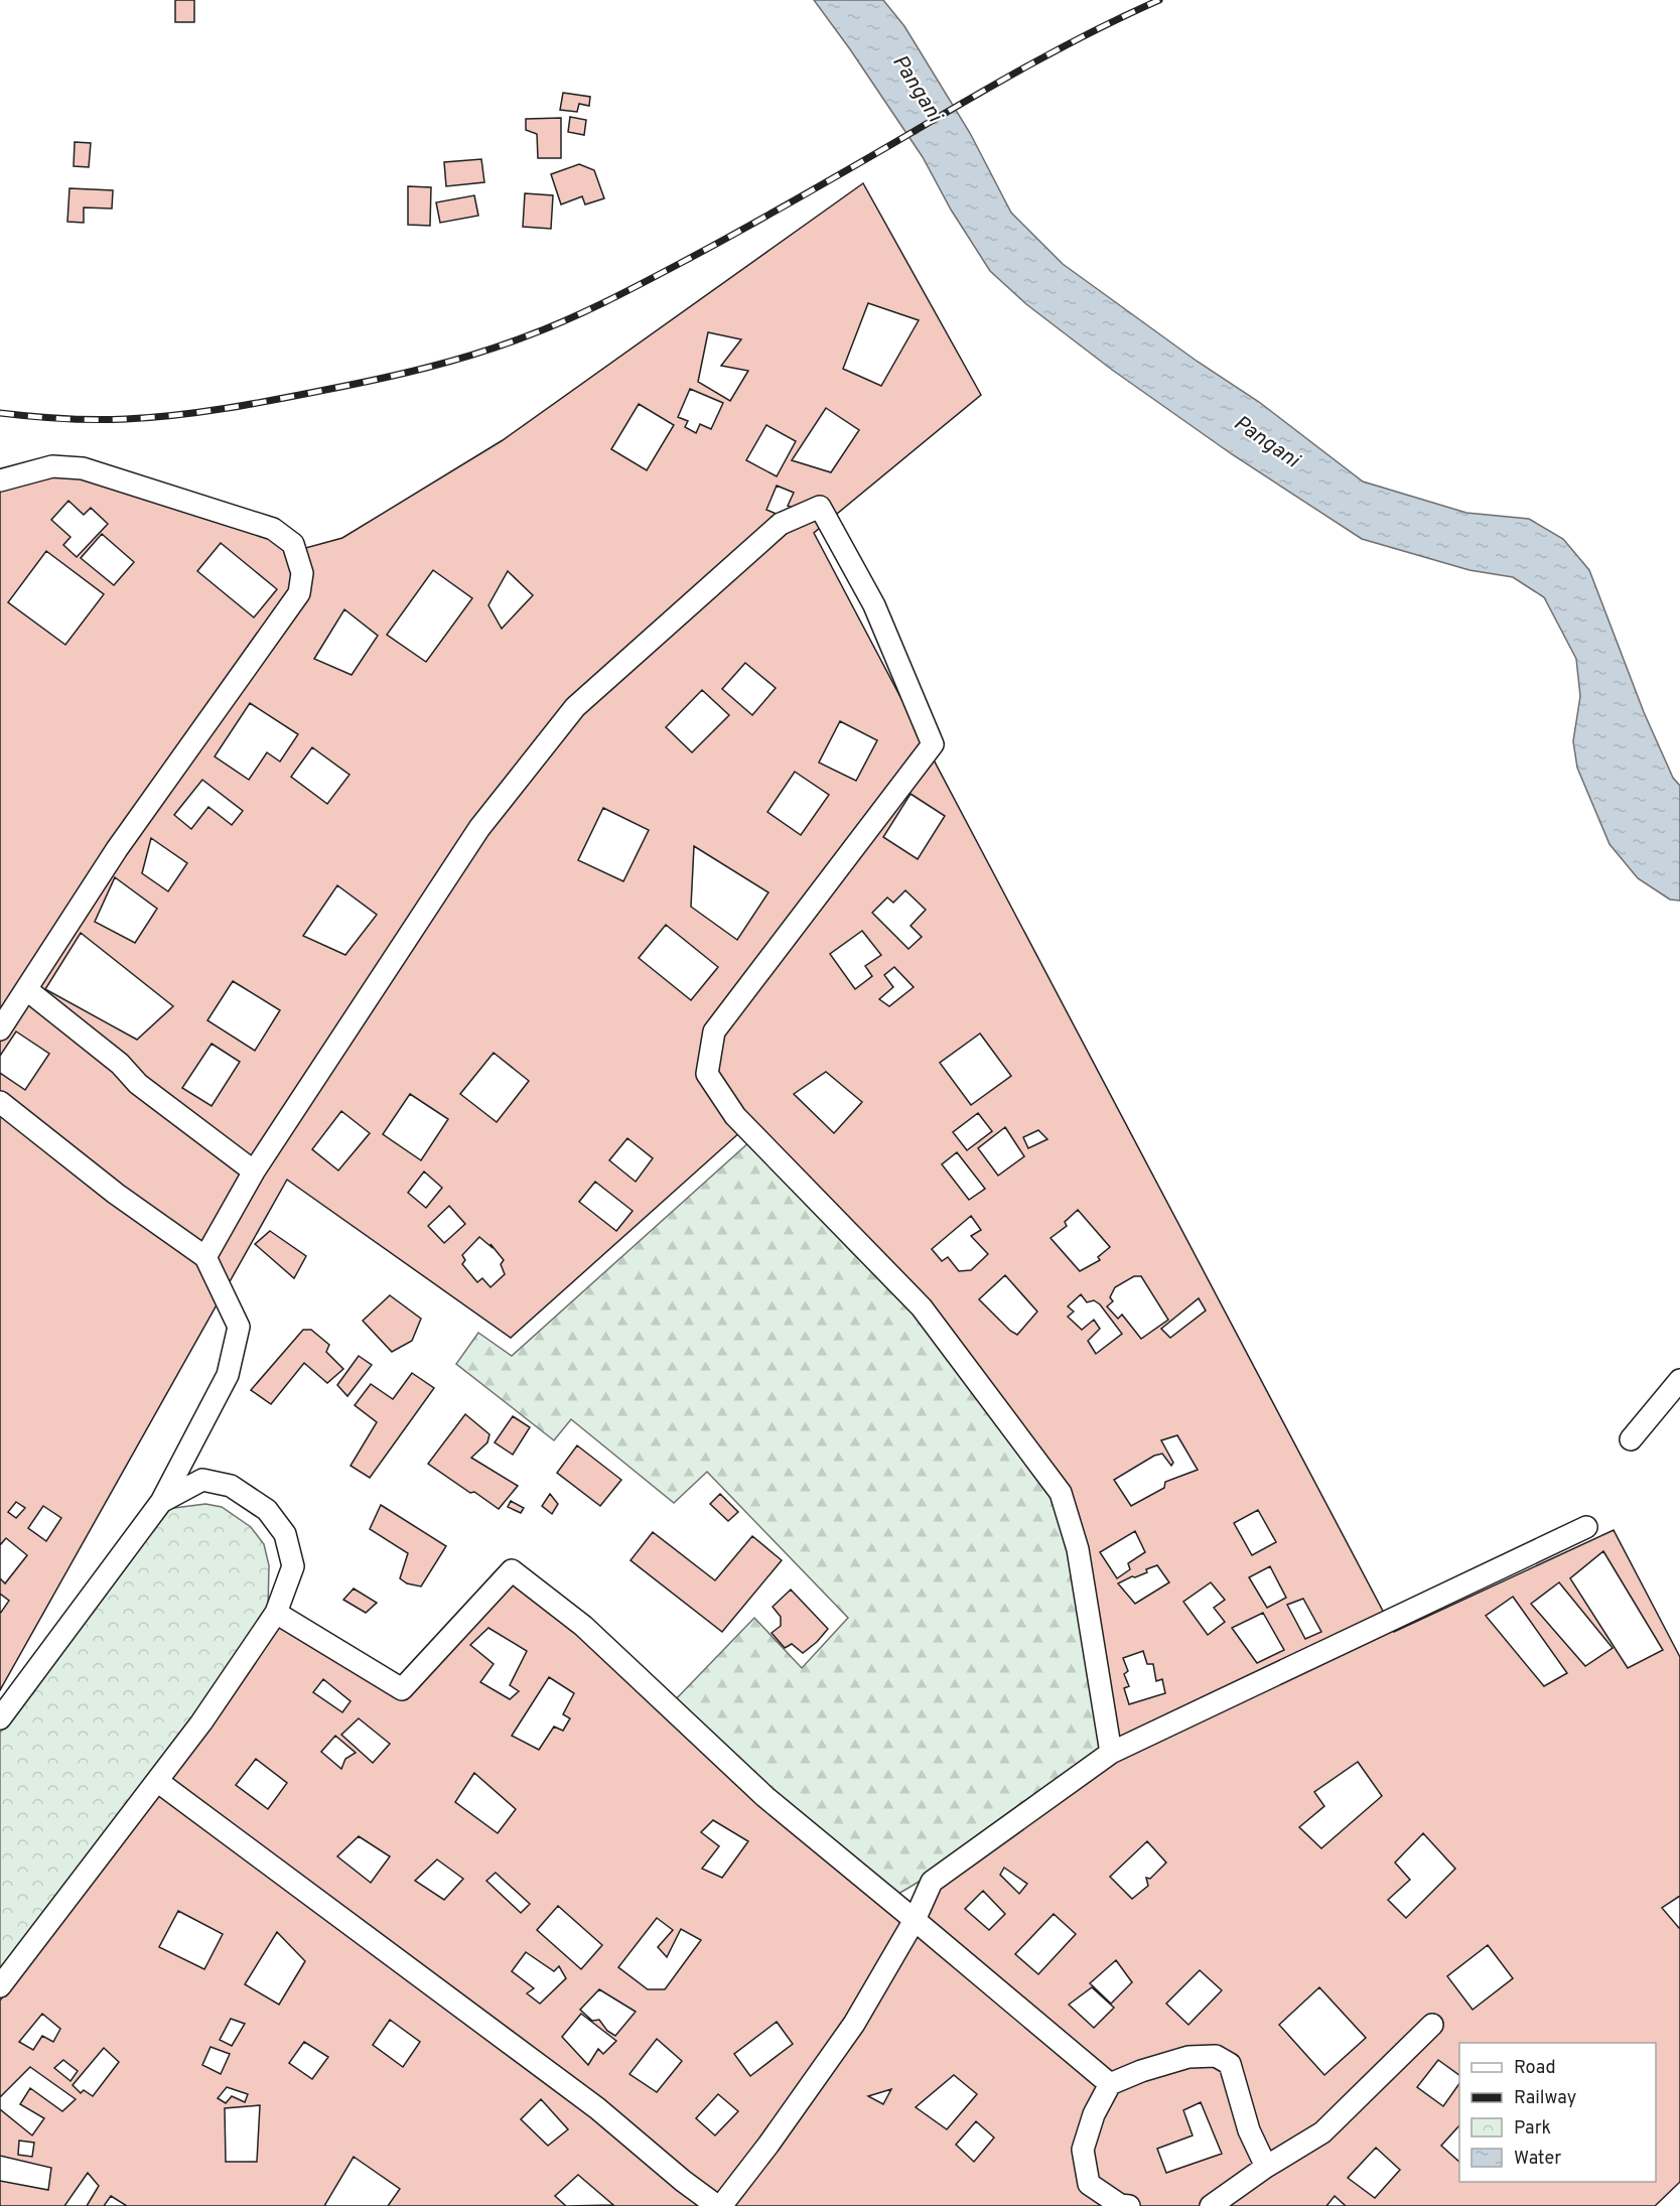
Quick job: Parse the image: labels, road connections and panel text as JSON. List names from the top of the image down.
{
  "water": ["Pangani"],
  "legend": [
    "Road",
    "Railway",
    "Park",
    "Water"
  ]
}
